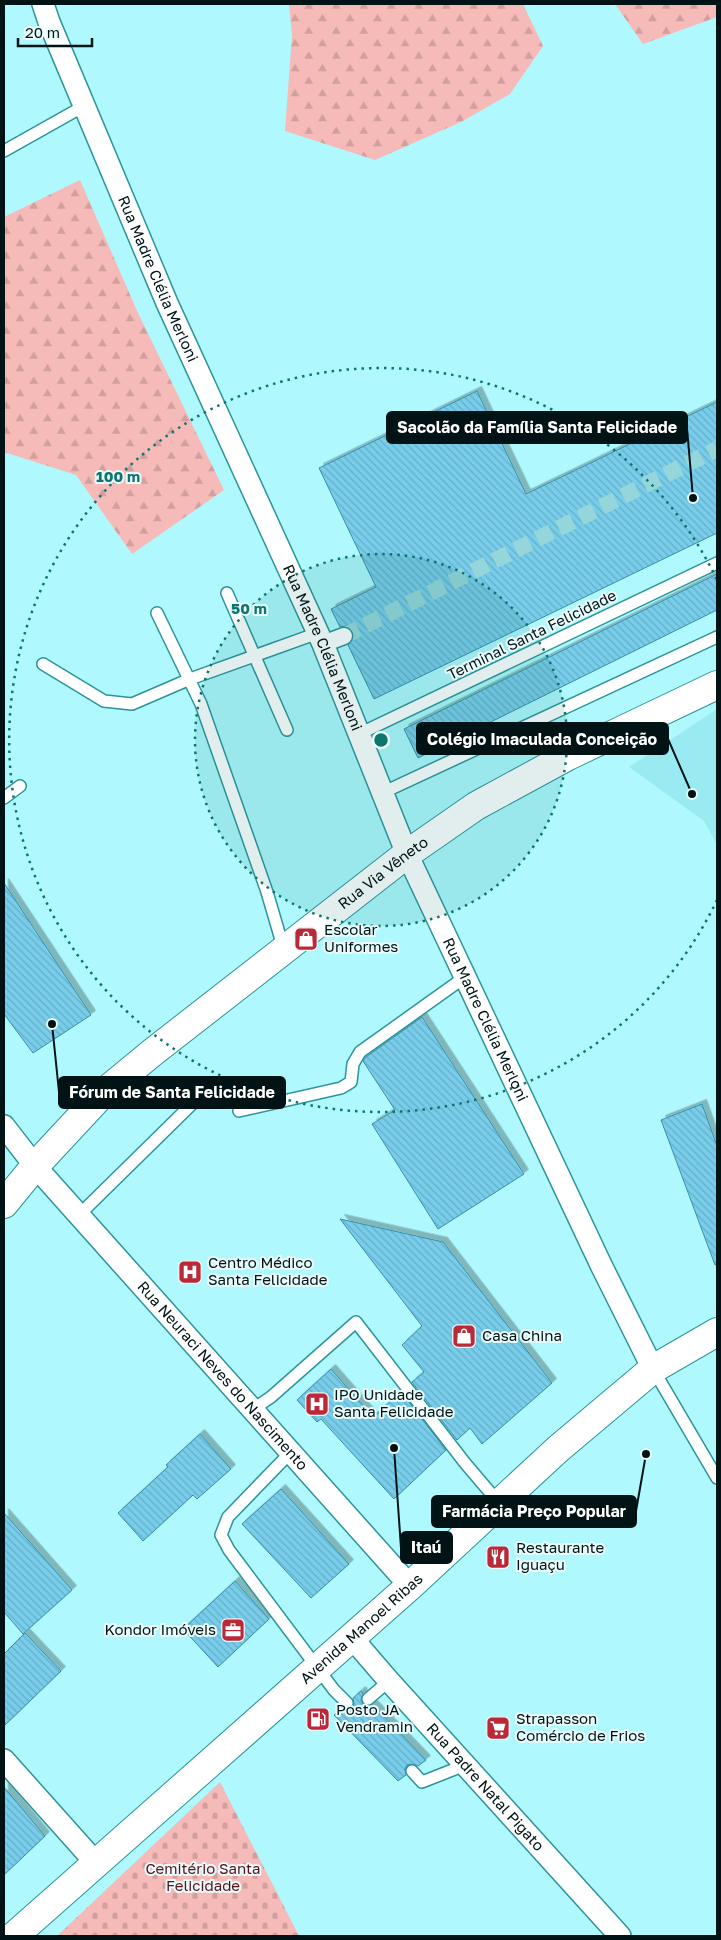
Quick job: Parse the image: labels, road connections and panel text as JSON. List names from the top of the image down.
{
  "streets": {
    "main road": ["Rua Via Vêneto", "Avenida Manoel Ribas"],
    "street": ["Rua Madre Clélia Merloni", "Rua Neuraci Neves do Nascimento", "Rua Padre Natal Pigato"],
    "lane": ["Terminal Santa Felicidade"]
  },
  "crossings": [
    ["Rua Madre Clélia Merloni", "Terminal Santa Felicidade"],
    ["Rua Madre Clélia Merloni", "Rua Via Vêneto"],
    ["Rua Madre Clélia Merloni", "Avenida Manoel Ribas"],
    ["Rua Via Vêneto", "Rua Neuraci Neves do Nascimento"],
    ["Rua Neuraci Neves do Nascimento", "Avenida Manoel Ribas"],
    ["Avenida Manoel Ribas", "Rua Padre Natal Pigato"]
  ],
  "parks": ["Cemitério Santa Felicidade"],
  "places": {
    "other": [
      "Sacolão da Família Santa Felicidade",
      "Colégio Imaculada Conceição",
      "Fórum de Santa Felicidade",
      "Itaú",
      "Farmácia Preço Popular"
    ],
    "shop": ["Escolar Uniformes", "Casa China"],
    "hospital": ["Centro Médico Santa Felicidade", "IPO Unidade Santa Felicidade"],
    "restaurant": ["Restaurante Iguaçu"],
    "office": ["Kondor Imóveis"],
    "fuel station": ["Posto JA Vendramin"],
    "supermarket": ["Strapasson Comércio de Frios"]
  },
  "scale_bar": "20 m",
  "rings": ["100 m", "50 m"]
}
